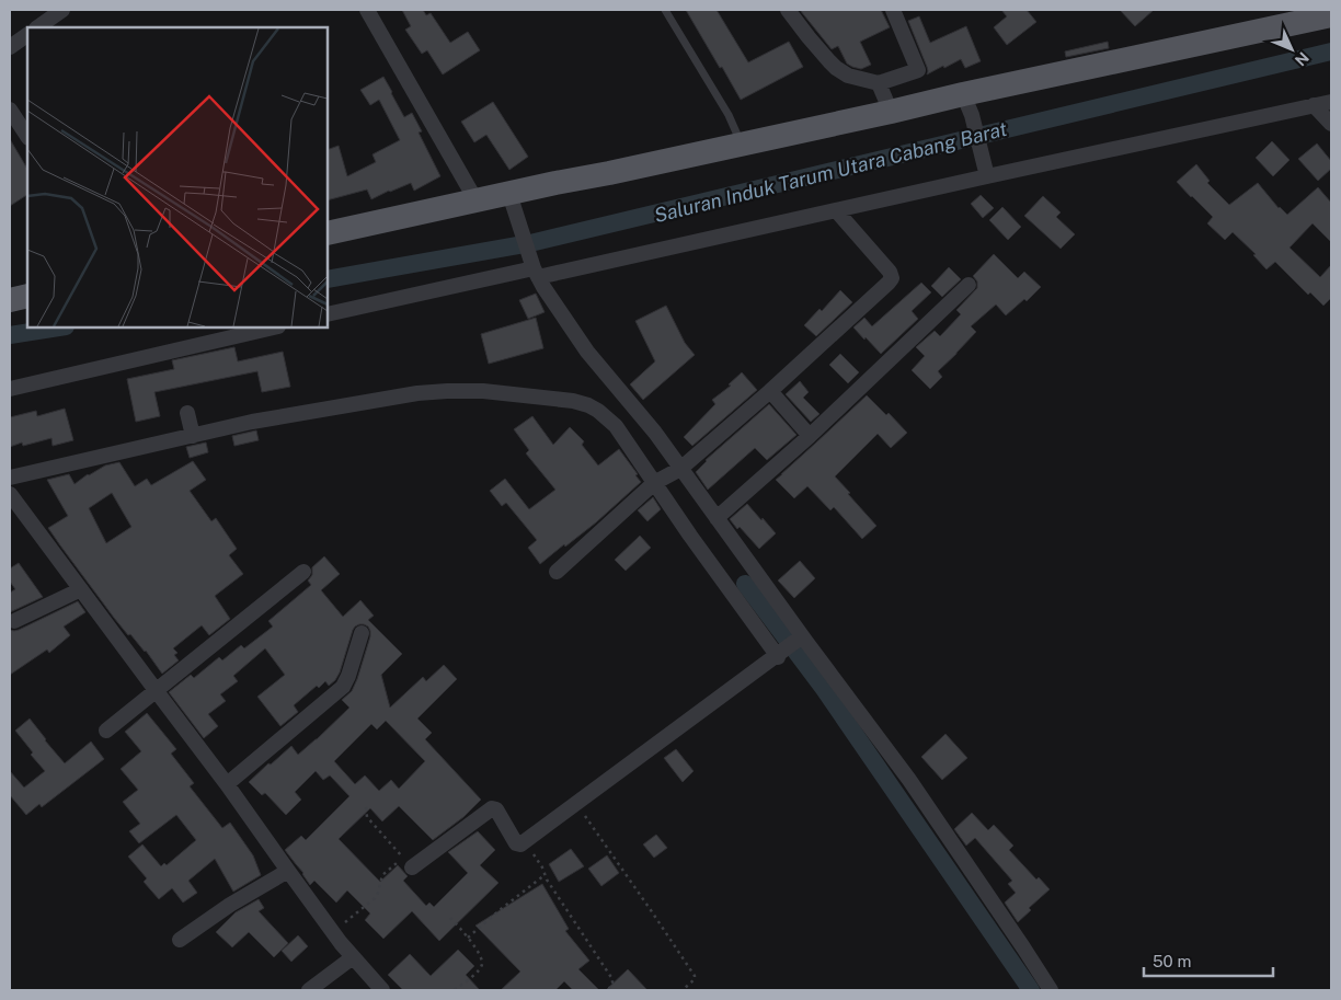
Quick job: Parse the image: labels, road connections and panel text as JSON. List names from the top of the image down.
{
  "water": ["Saluran Induk Tarum Utara Cabang Barat"],
  "scale_bar": "50 m",
  "north": "bottom right"
}
